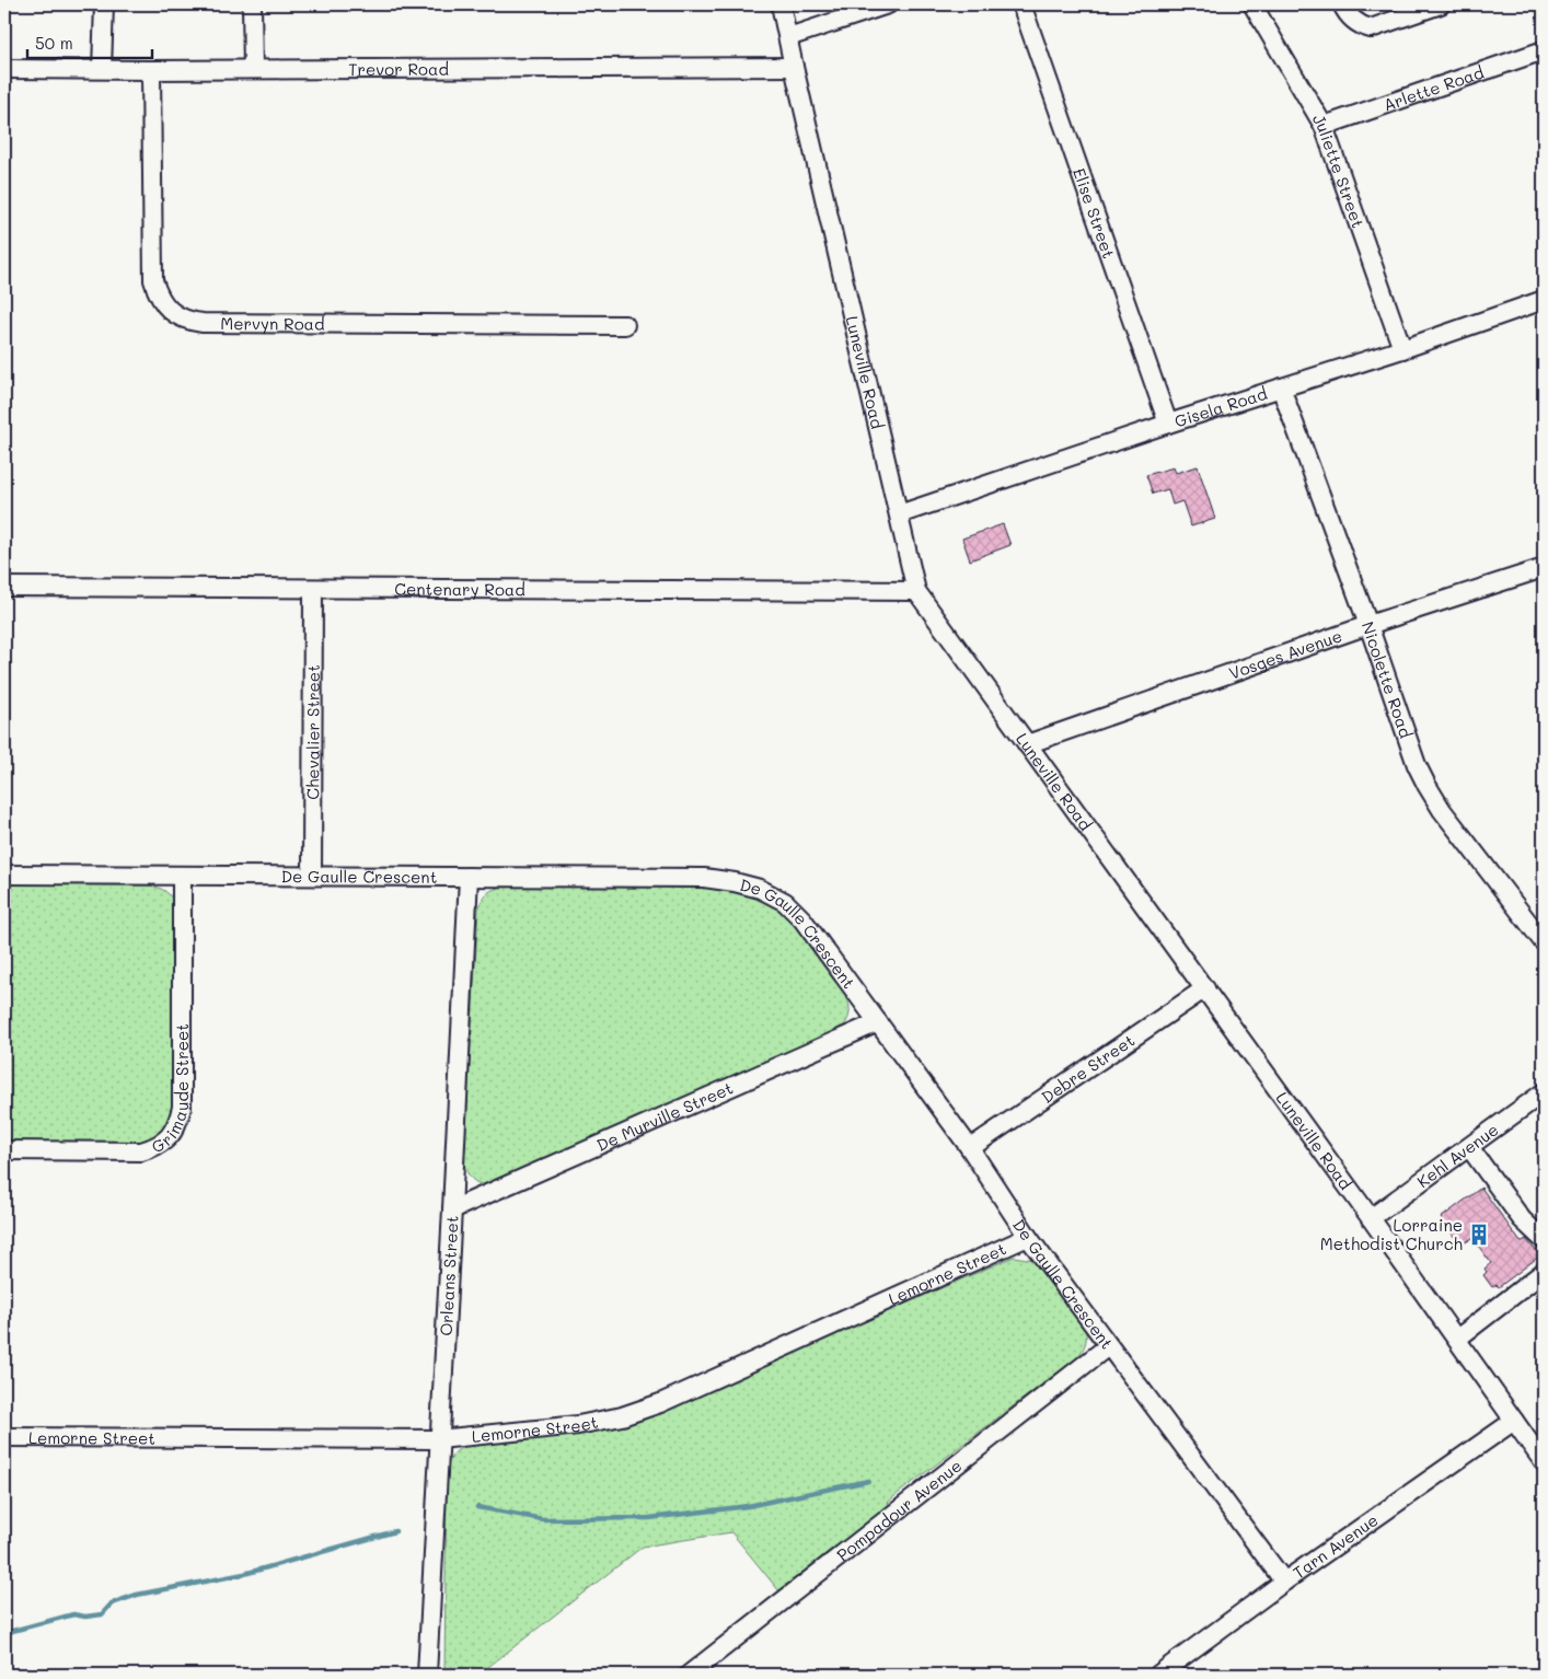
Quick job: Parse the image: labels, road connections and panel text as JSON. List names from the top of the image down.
{
  "streets": {
    "street": [
      "Trevor Road",
      "Arlette Road",
      "Juliette Street",
      "Elise Street",
      "Mervyn Road",
      "Luneville Road",
      "Gisela Road",
      "Centenary Road",
      "Vosges Avenue",
      "Nicolette Road",
      "Chevalier Street",
      "De Gaulle Crescent",
      "Debre Street",
      "Grimaude Street",
      "De Murville Street",
      "Kehl Avenue",
      "Lemorne Street",
      "Orleans Street",
      "Pompadour Avenue",
      "Tarn Avenue"
    ]
  },
  "crossings": [
    ["Trevor Road", "Mervyn Road"],
    ["Trevor Road", "Luneville Road"],
    ["Arlette Road", "Juliette Street"],
    ["Juliette Street", "Gisela Road"],
    ["Elise Street", "Gisela Road"],
    ["Luneville Road", "Gisela Road"],
    ["Luneville Road", "Centenary Road"],
    ["Luneville Road", "Vosges Avenue"],
    ["Luneville Road", "Debre Street"],
    ["Luneville Road", "Kehl Avenue"],
    ["Luneville Road", "Tarn Avenue"],
    ["Gisela Road", "Nicolette Road"],
    ["Centenary Road", "Chevalier Street"],
    ["Vosges Avenue", "Nicolette Road"],
    ["Chevalier Street", "De Gaulle Crescent"],
    ["De Gaulle Crescent", "Debre Street"],
    ["De Gaulle Crescent", "Grimaude Street"],
    ["De Gaulle Crescent", "De Murville Street"],
    ["De Gaulle Crescent", "Lemorne Street"],
    ["De Gaulle Crescent", "Orleans Street"],
    ["De Gaulle Crescent", "Pompadour Avenue"],
    ["De Gaulle Crescent", "Tarn Avenue"],
    ["De Murville Street", "Orleans Street"],
    ["Lemorne Street", "Orleans Street"]
  ],
  "places": {
    "building": ["Lorraine Methodist Church"]
  },
  "scale_bar": "50 m"
}
